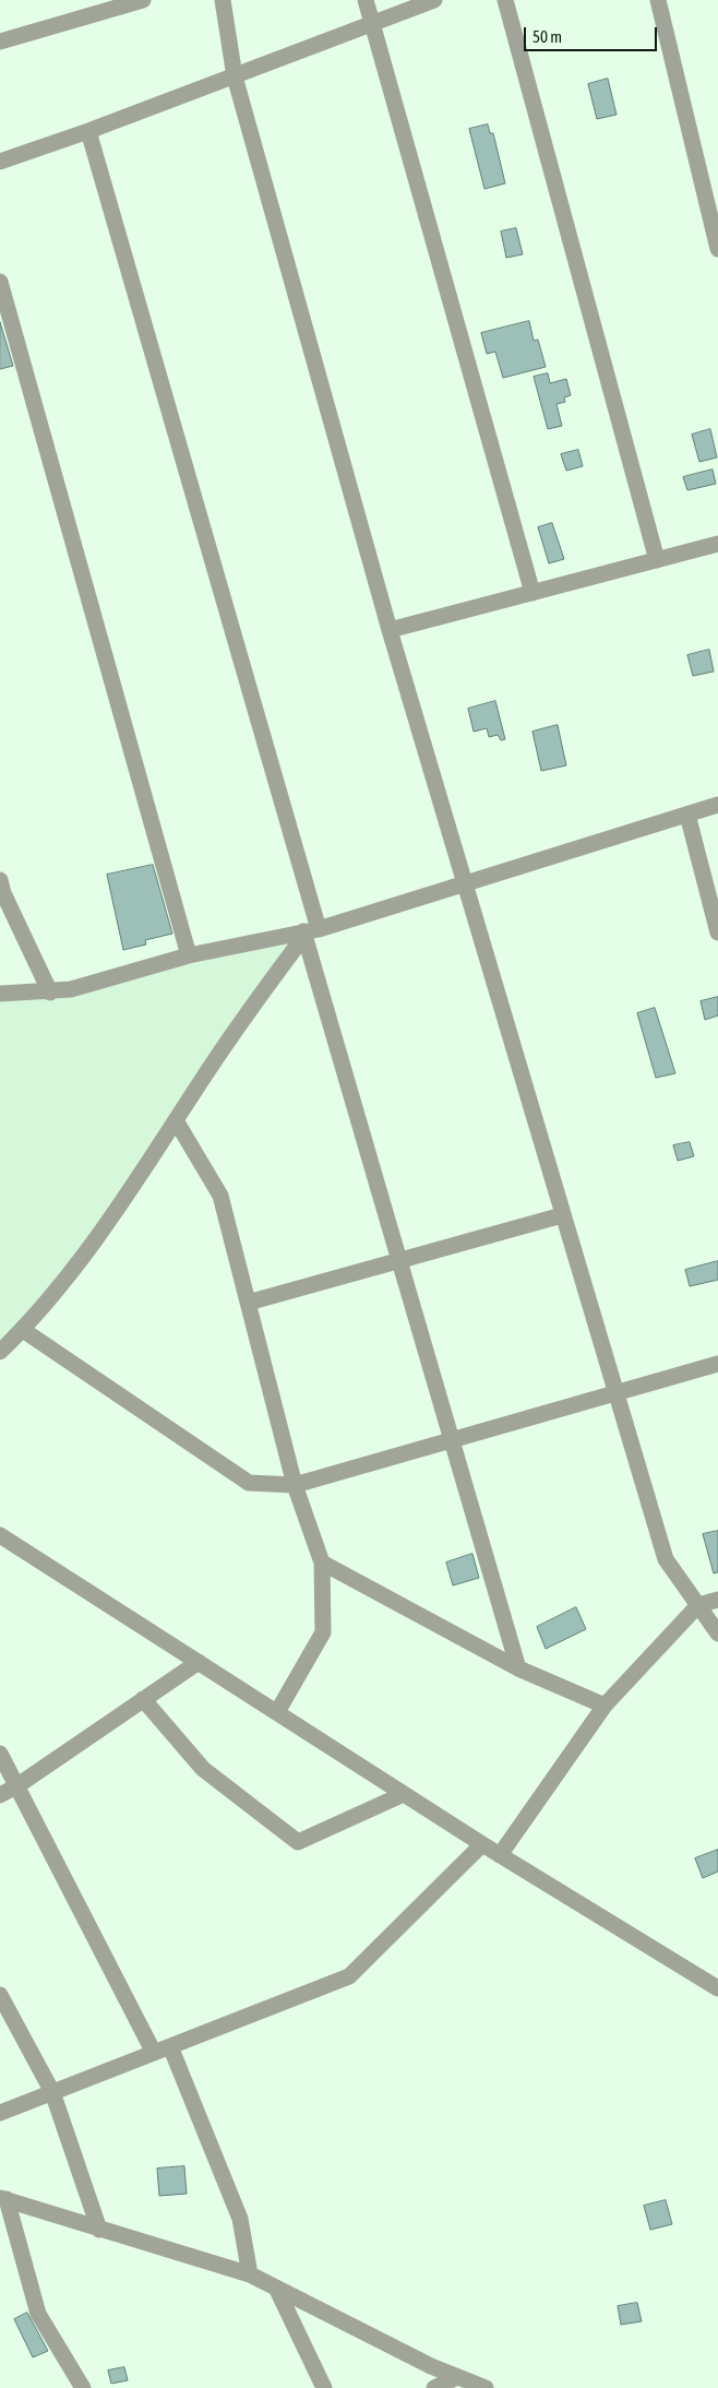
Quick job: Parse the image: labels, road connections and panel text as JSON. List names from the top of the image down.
{
  "scale_bar": "50 m"
}
